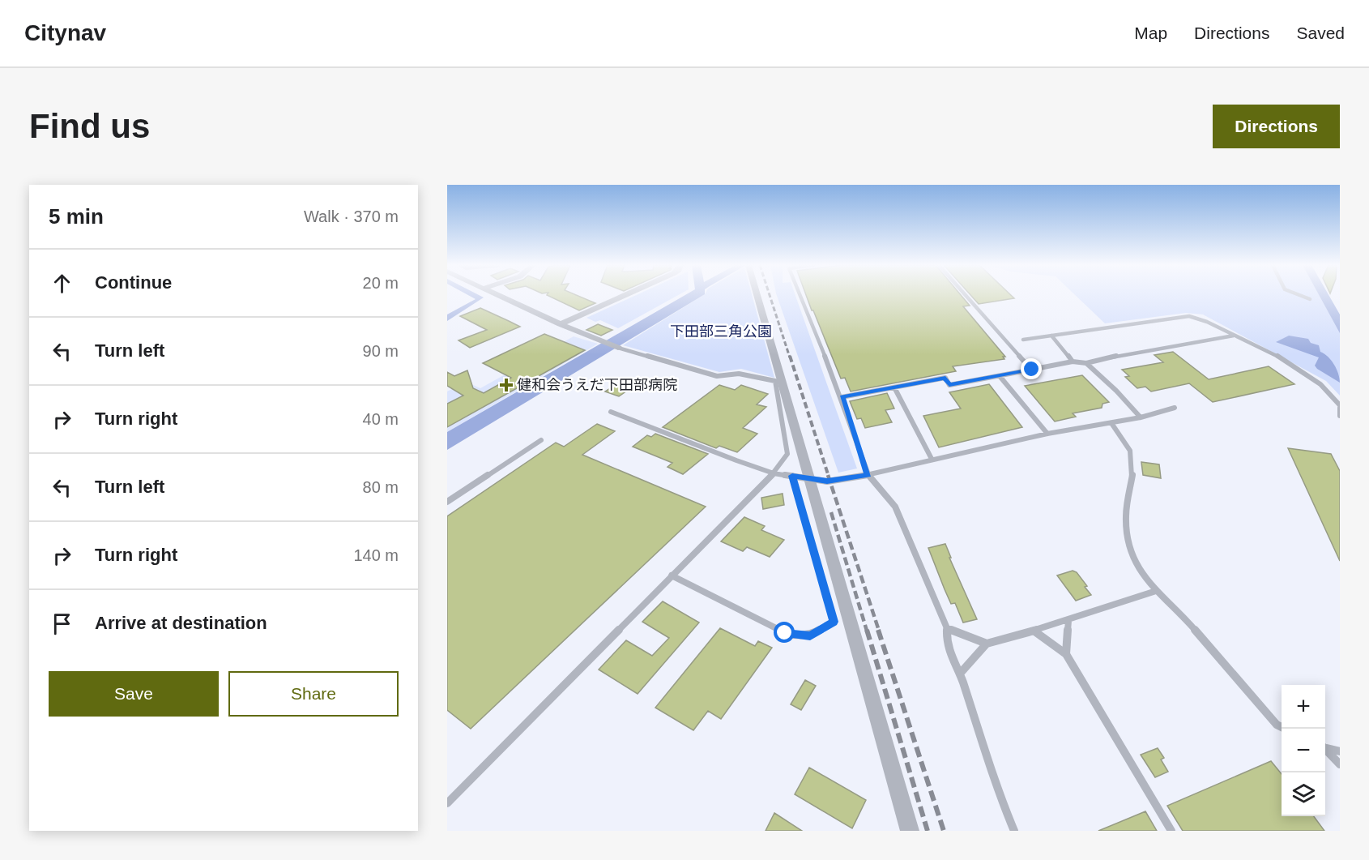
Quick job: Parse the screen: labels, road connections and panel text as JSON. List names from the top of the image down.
{
  "parks": ["下田部三角公園"],
  "places": {
    "health": ["健和会うえだ下田部病院"]
  },
  "page": {
    "header": "Citynav",
    "nav": ["Map", "Directions", "Saved"],
    "buttons": [
      "Directions",
      ["Save", "Share"]
    ],
    "title": "Find us",
    "heading": ["5 min", "Walk · 370 m"],
    "list": [
      ["Continue", "20 m"],
      ["Turn left", "90 m"],
      ["Turn right", "40 m"],
      ["Turn left", "80 m"],
      ["Turn right", "140 m"],
      "Arrive at destination"
    ],
    "map_buttons": ["+", "−"]
  }
}
